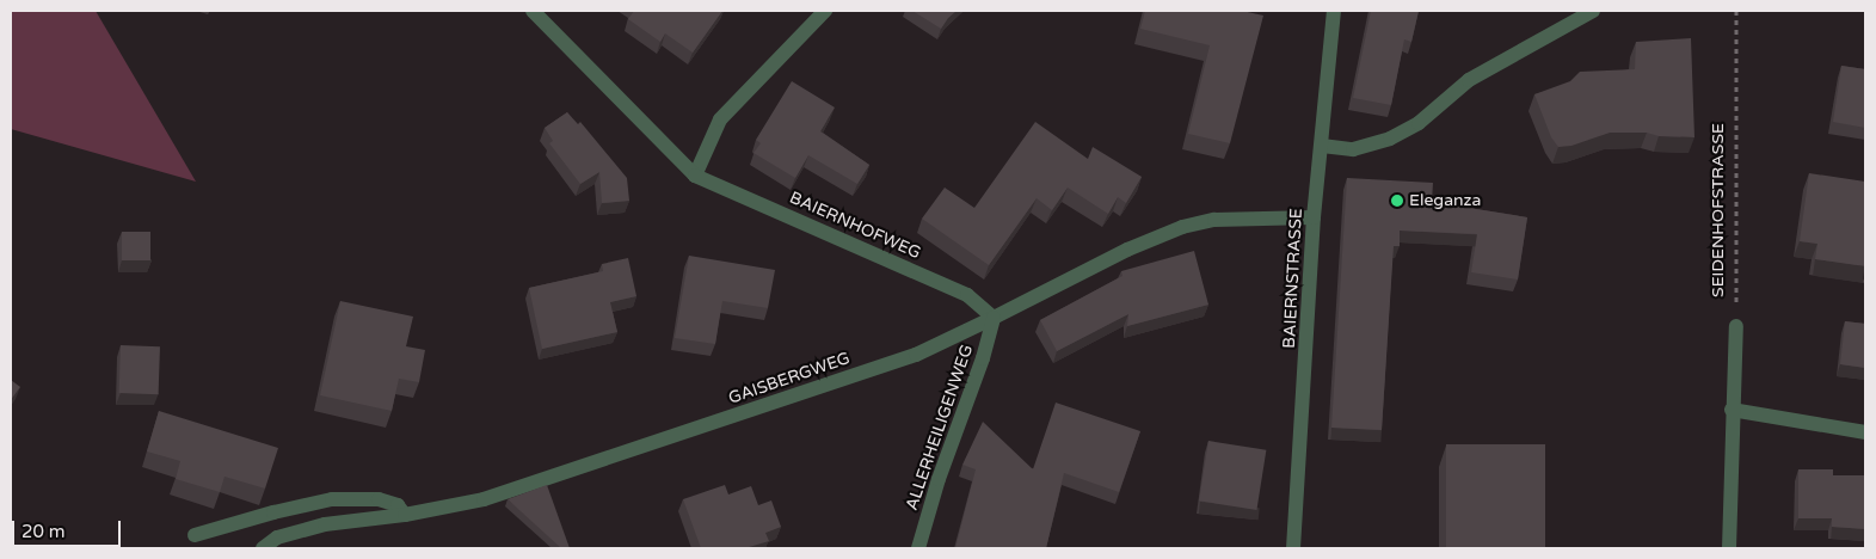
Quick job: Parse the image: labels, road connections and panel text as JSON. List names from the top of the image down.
{
  "streets": {
    "street": [
      "BAIERNHOFWEG",
      "BAIERNSTRASSE",
      "GAISBERGWEG",
      "ALLERHEILIGENWEG"
    ],
    "path": ["SEIDENHOFSTRASSE"]
  },
  "crossings": [
    ["BAIERNHOFWEG", "GAISBERGWEG"],
    ["BAIERNHOFWEG", "ALLERHEILIGENWEG"],
    ["BAIERNSTRASSE", "GAISBERGWEG"],
    ["GAISBERGWEG", "ALLERHEILIGENWEG"]
  ],
  "places": ["Eleganza"],
  "scale_bar": "20 m"
}
